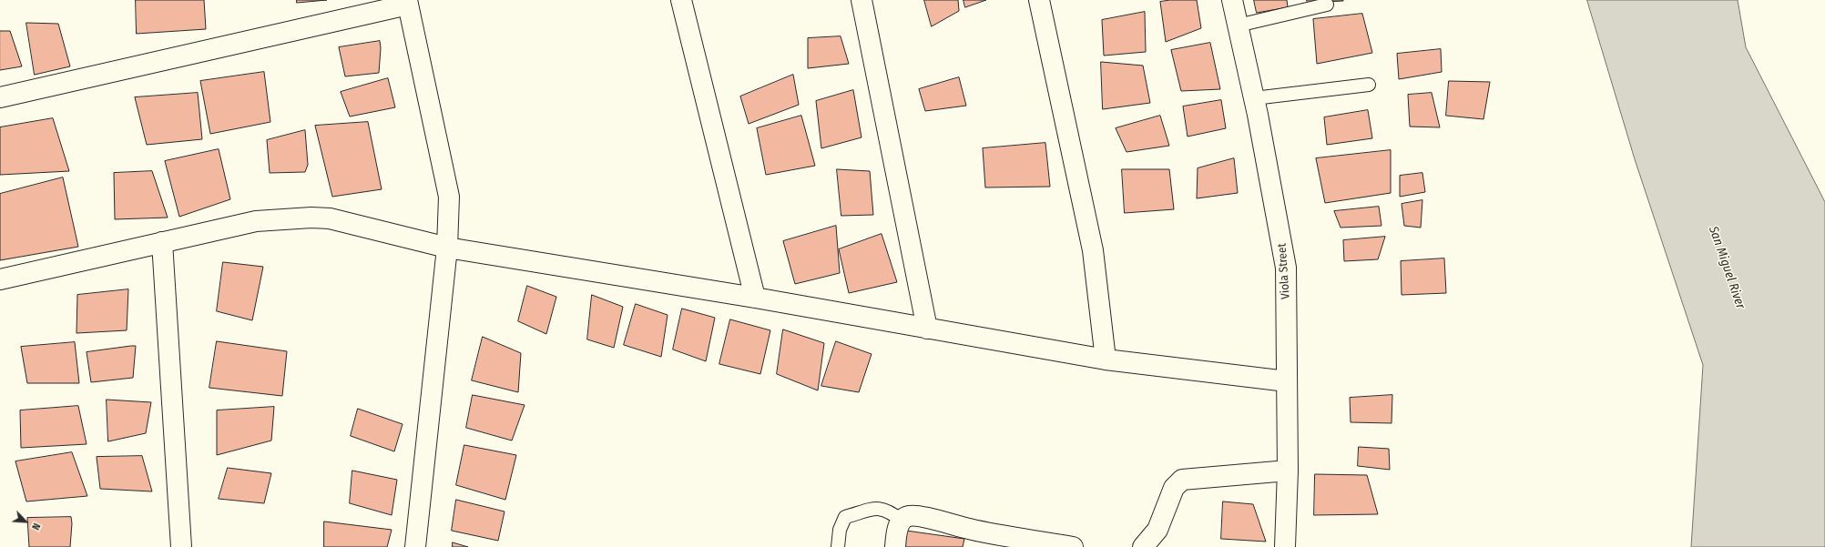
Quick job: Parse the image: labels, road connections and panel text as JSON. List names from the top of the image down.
{
  "streets": {
    "street": ["Viola Street"]
  },
  "water": ["San Miguel River"],
  "north": "bottom right"
}
